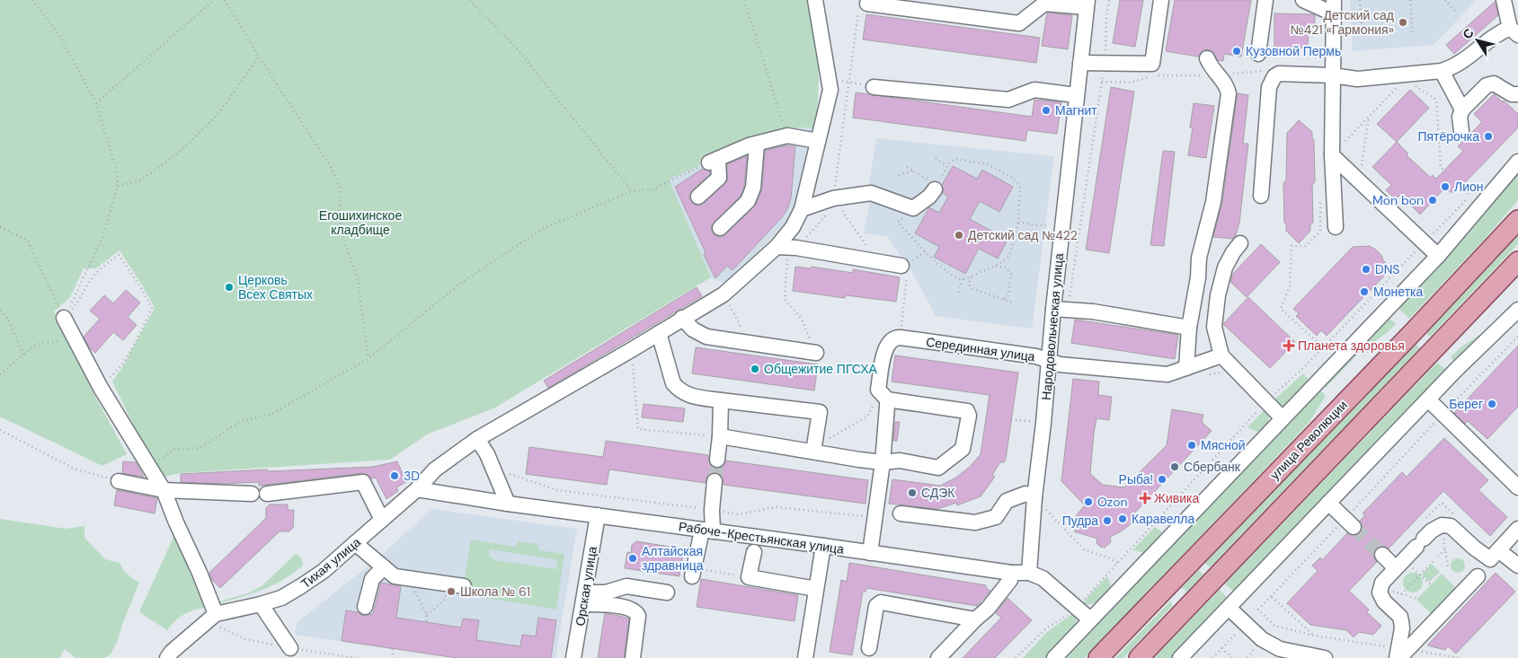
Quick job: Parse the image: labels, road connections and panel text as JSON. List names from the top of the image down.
{
  "streets": {
    "main road": ["улица Революции"],
    "street": [
      "Народовольческая улица",
      "Серединная улица",
      "Рабоче-Крестьянская улица",
      "Тихая улица",
      "Орская улица"
    ]
  },
  "crossings": [
    ["Народовольческая улица", "Серединная улица"],
    ["Народовольческая улица", "Рабоче-Крестьянская улица"],
    ["Рабоче-Крестьянская улица", "Тихая улица"],
    ["Рабоче-Крестьянская улица", "Орская улица"]
  ],
  "parks": ["Егошихинское кладбище"],
  "places": {
    "other": [
      "Детский сад №421 «Гармония»",
      "Кузовной Пермь",
      "Магнит",
      "Пятёрочка",
      "Лион",
      "Mon bon",
      "Детский сад №422",
      "DNS",
      "Церковь Всех Святых",
      "Монетка",
      "Общежитие ПГСХА",
      "Берег",
      "Мясной",
      "Сбербанк",
      "3D",
      "Рыба!",
      "СДЭК",
      "Ozon",
      "Каравелла",
      "Пудра",
      "Алтайская здравница",
      "Школа № 61"
    ],
    "health": ["Планета здоровья", "Живика"]
  },
  "north": "top left"
}
